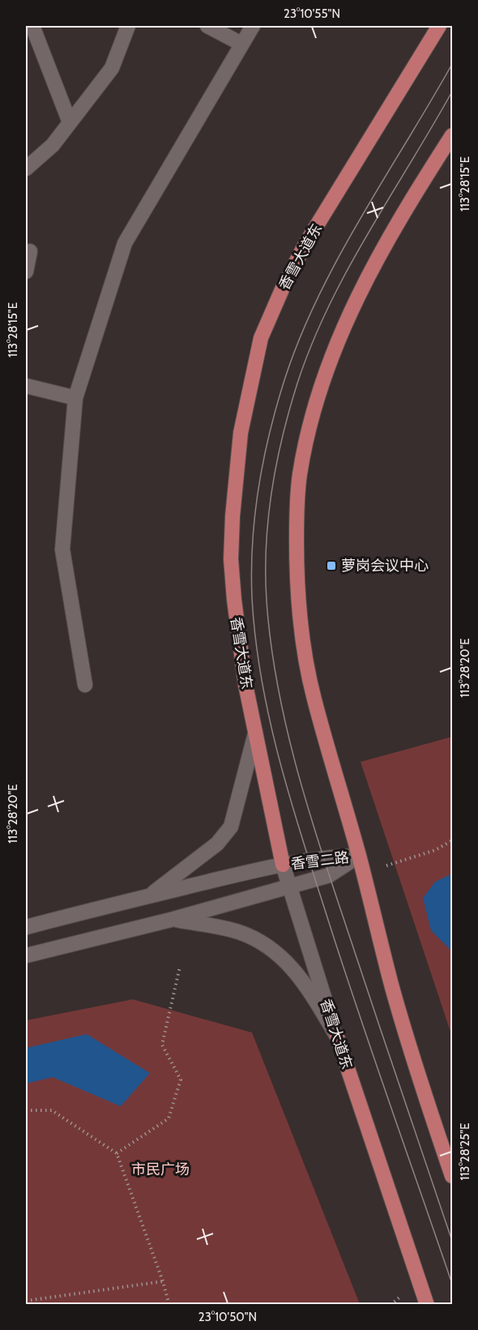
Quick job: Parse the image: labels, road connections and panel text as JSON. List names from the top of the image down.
{
  "streets": {
    "main road": ["香雪大道东"],
    "street": ["香雪二路"]
  },
  "crossings": [
    ["香雪大道东", "香雪二路"]
  ],
  "parks": ["市民广场"],
  "places": {
    "transit": ["萝岗会议中心"]
  },
  "coordinates": [
    "23°10'55\"N",
    "113°28'15\"E",
    "113°28'20\"E",
    "113°28'25\"E",
    "23°10'50\"N"
  ]
}
